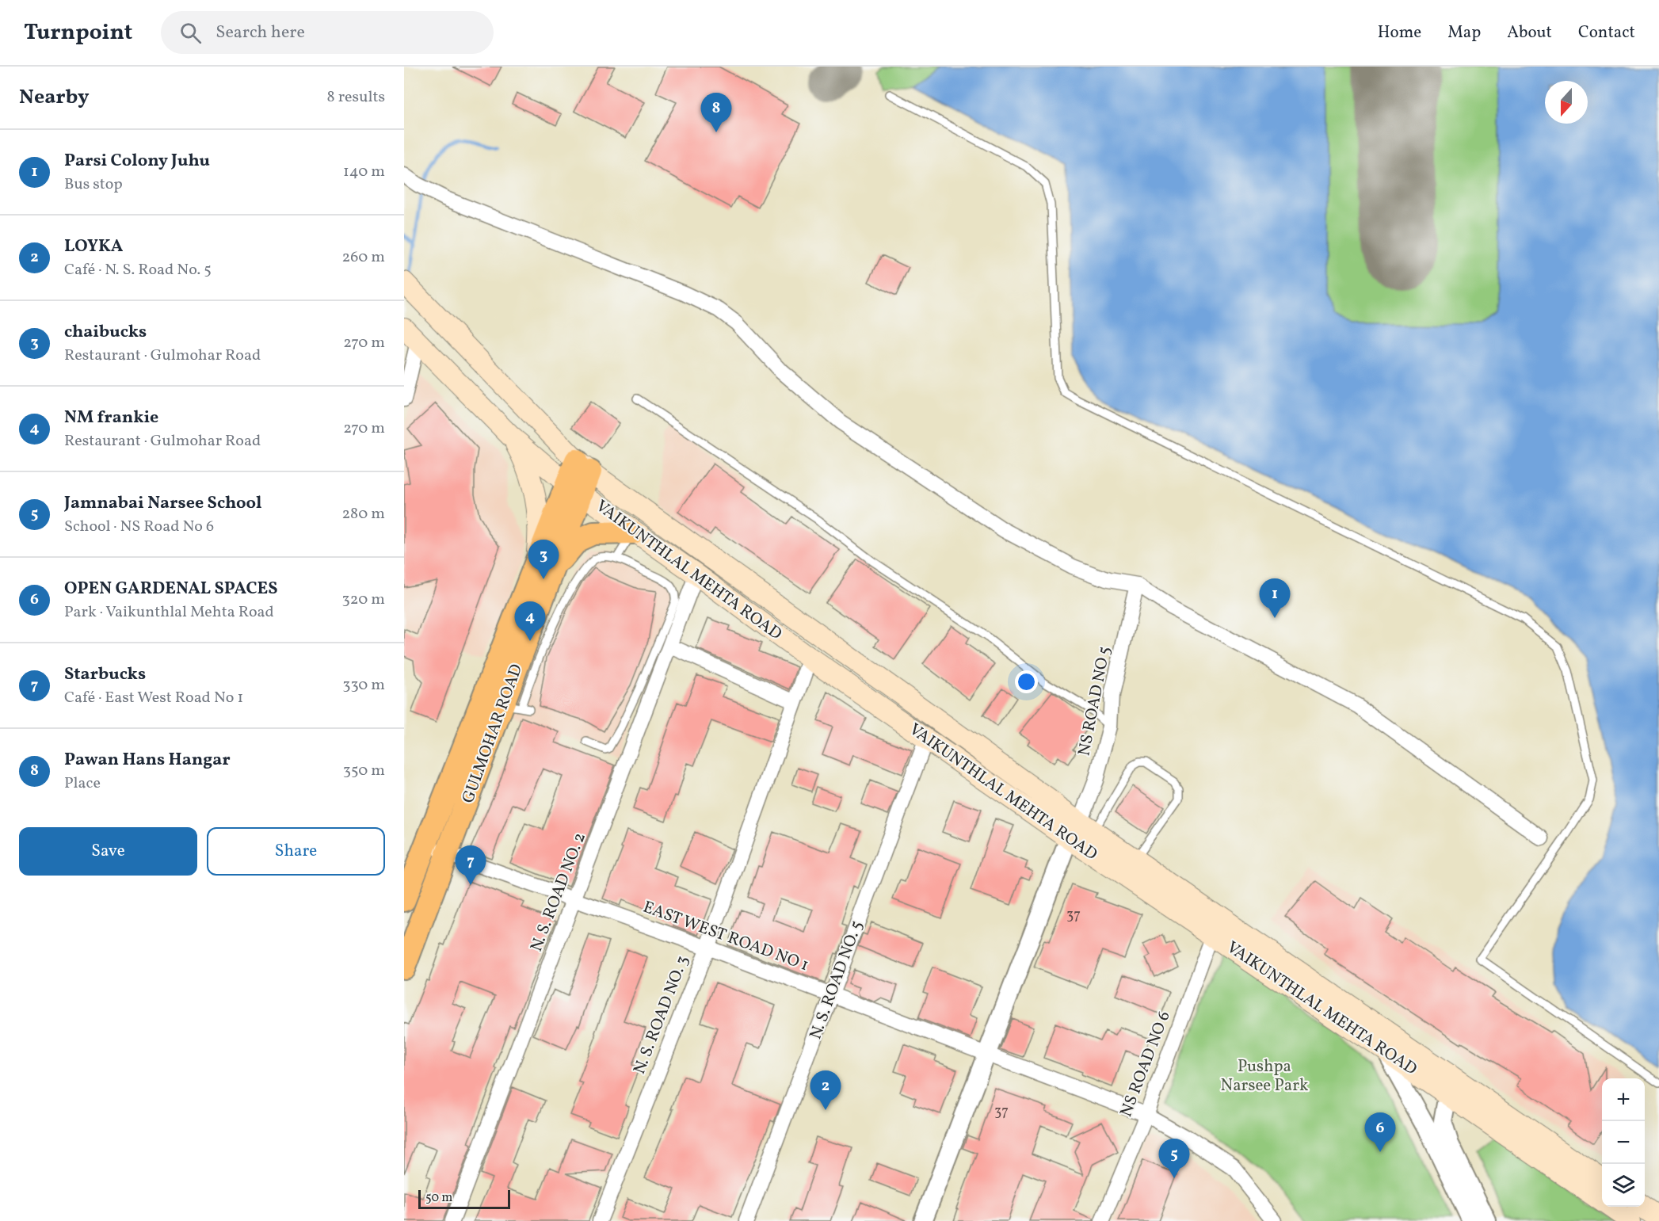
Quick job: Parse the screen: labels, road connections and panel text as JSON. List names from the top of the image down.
{
  "streets": {
    "main road": ["VAIKUNTHLAL MEHTA ROAD", "GULMOHAR ROAD"],
    "street": [
      "NS ROAD NO 5",
      "N. S. ROAD NO. 2",
      "EAST WEST ROAD NO 1",
      "N. S. ROAD NO. 5",
      "N. S. ROAD NO. 3",
      "NS ROAD NO 6"
    ]
  },
  "crossings": [
    ["VAIKUNTHLAL MEHTA ROAD", "NS ROAD NO 5"],
    ["VAIKUNTHLAL MEHTA ROAD", "GULMOHAR ROAD"],
    ["VAIKUNTHLAL MEHTA ROAD", "N. S. ROAD NO. 2"],
    ["VAIKUNTHLAL MEHTA ROAD", "N. S. ROAD NO. 5"],
    ["VAIKUNTHLAL MEHTA ROAD", "N. S. ROAD NO. 3"],
    ["VAIKUNTHLAL MEHTA ROAD", "NS ROAD NO 6"],
    ["GULMOHAR ROAD", "EAST WEST ROAD NO 1"],
    ["N. S. ROAD NO. 2", "EAST WEST ROAD NO 1"],
    ["EAST WEST ROAD NO 1", "N. S. ROAD NO. 5"],
    ["EAST WEST ROAD NO 1", "N. S. ROAD NO. 3"],
    ["EAST WEST ROAD NO 1", "NS ROAD NO 6"]
  ],
  "parks": ["Pushpa Narsee Park"],
  "house_numbers": ["37", "37"],
  "scale_bar": "50 m",
  "north": "bottom",
  "page": {
    "header": "Turnpoint",
    "search": "Search here",
    "nav": [
      "Home",
      "Map",
      "About",
      "Contact"
    ],
    "heading": ["Nearby", "8 results"],
    "pins": [
      "8",
      "3",
      "1",
      "4",
      "7",
      "2",
      "6",
      "5"
    ],
    "list": [
      {
        "mark": "1",
        "name": "Parsi Colony Juhu",
        "note": "Bus stop",
        "value": "140 m"
      },
      {
        "mark": "2",
        "name": "LOYKA",
        "note": "Café · N. S. Road No. 5",
        "value": "260 m"
      },
      {
        "mark": "3",
        "name": "chaibucks",
        "note": "Restaurant · Gulmohar Road",
        "value": "270 m"
      },
      {
        "mark": "4",
        "name": "NM frankie",
        "note": "Restaurant · Gulmohar Road",
        "value": "270 m"
      },
      {
        "mark": "5",
        "name": "Jamnabai Narsee School",
        "note": "School · NS Road No 6",
        "value": "280 m"
      },
      {
        "mark": "6",
        "name": "OPEN GARDENAL SPACES",
        "note": "Park · Vaikunthlal Mehta Road",
        "value": "320 m"
      },
      {
        "mark": "7",
        "name": "Starbucks",
        "note": "Café · East West Road No 1",
        "value": "330 m"
      },
      {
        "mark": "8",
        "name": "Pawan Hans Hangar",
        "note": "Place",
        "value": "350 m"
      }
    ],
    "buttons": ["Save", "Share"],
    "map_buttons": ["+", "−"],
    "scale": "50 m"
  }
}
